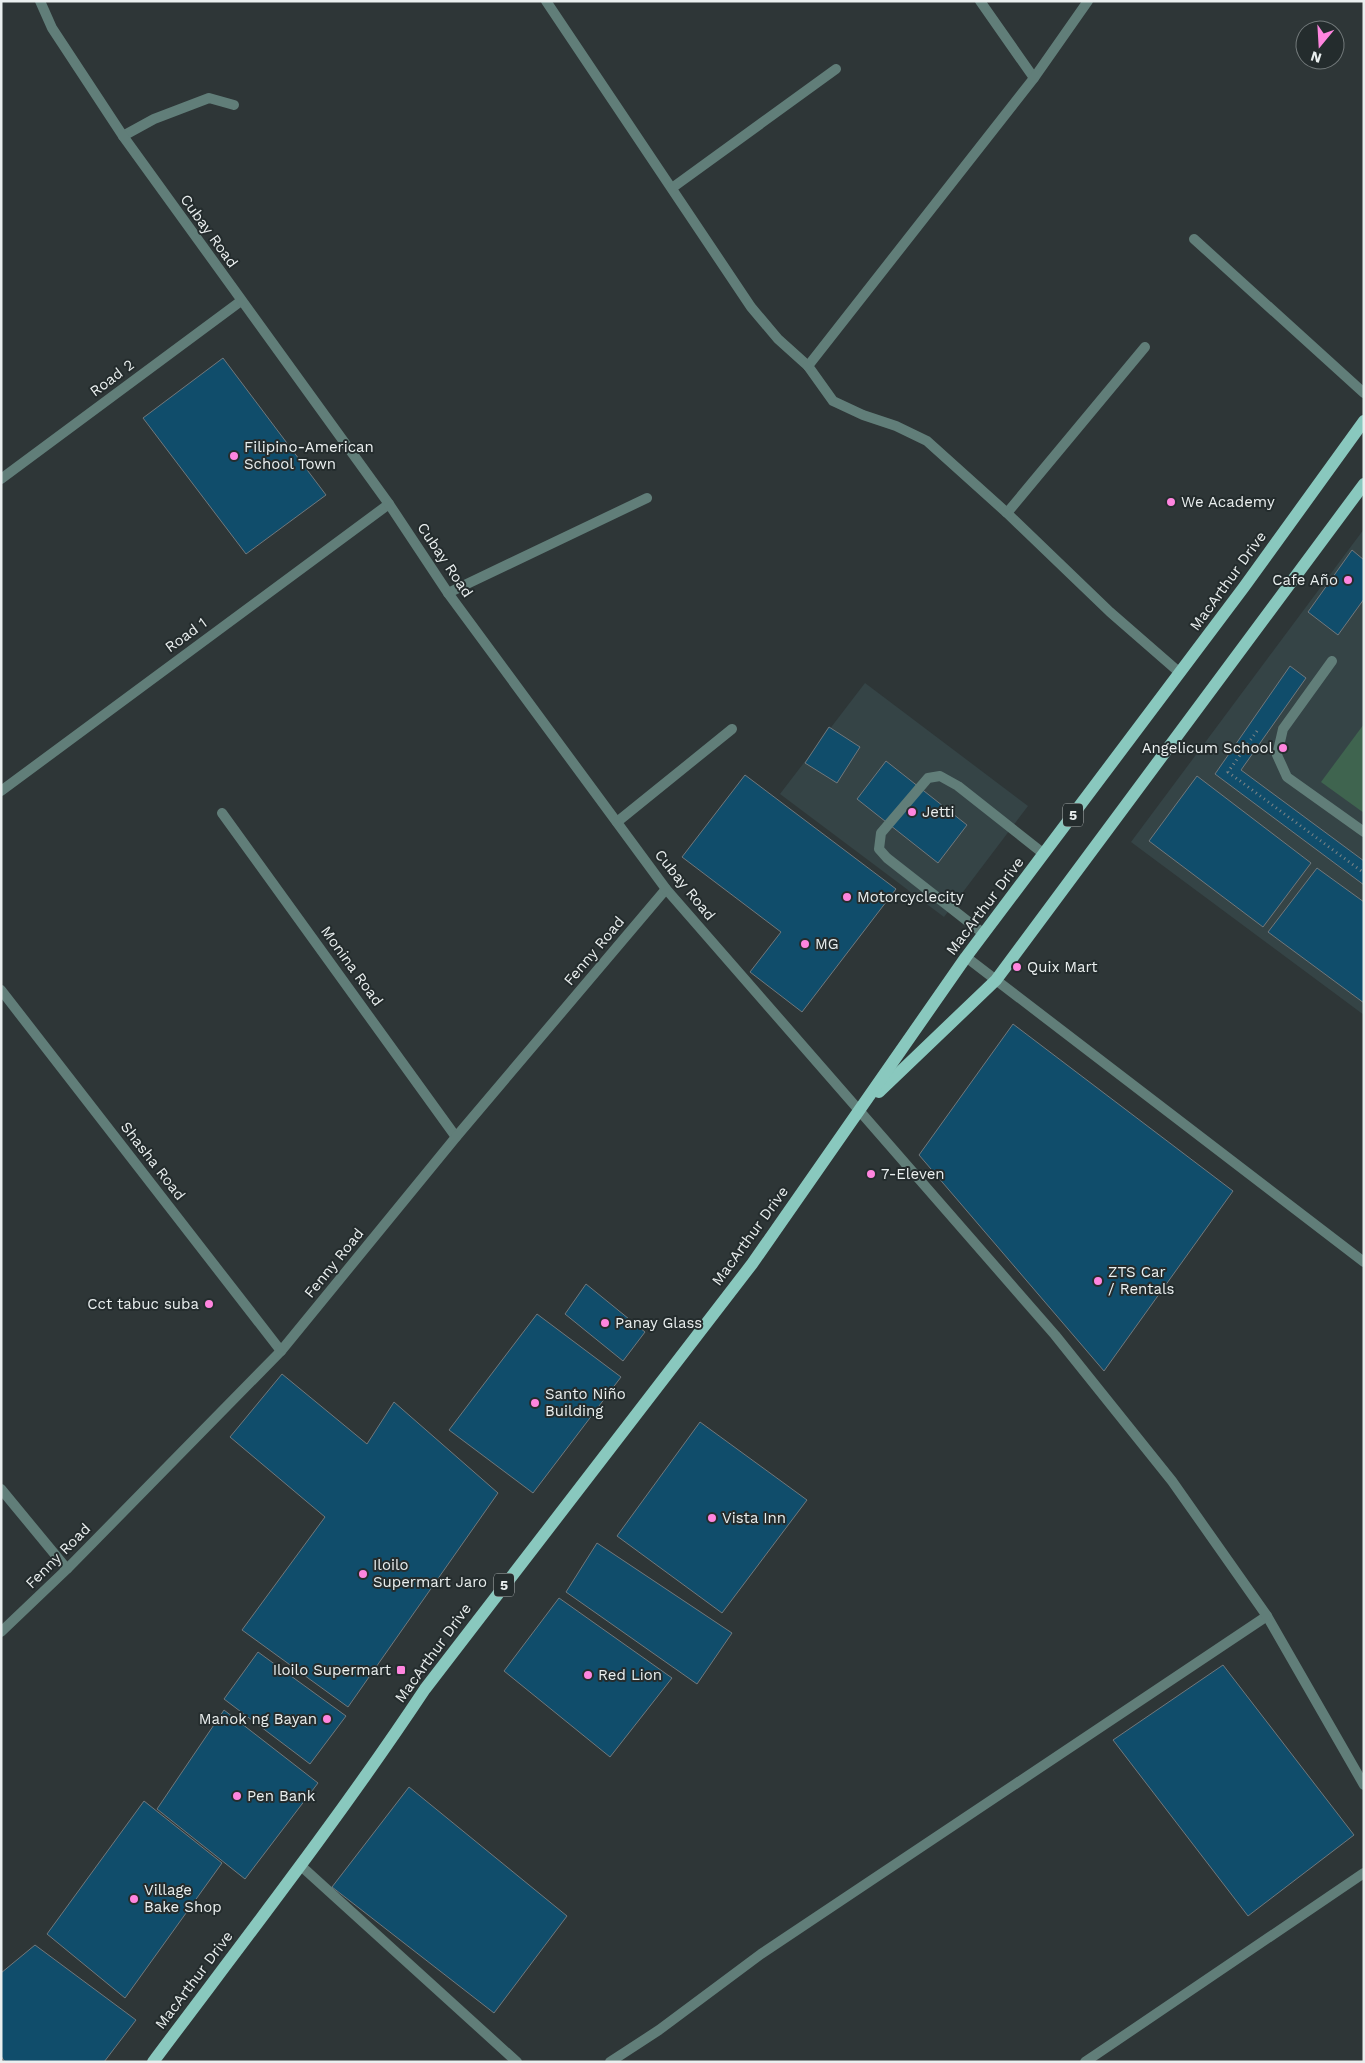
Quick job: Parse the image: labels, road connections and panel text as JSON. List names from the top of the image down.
{
  "streets": {
    "main road": ["MacArthur Drive", "5"],
    "street": [
      "Cubay Road",
      "Road 2",
      "Road 1",
      "Fenny Road",
      "Monina Road",
      "Shasha Road"
    ]
  },
  "crossings": [
    ["Cubay Road", "Road 2"],
    ["Cubay Road", "MacArthur Drive"],
    ["Cubay Road", "Road 1"],
    ["Cubay Road", "Fenny Road"],
    ["Fenny Road", "Monina Road"],
    ["Fenny Road", "Shasha Road"]
  ],
  "places": {
    "other": [
      "Filipino-American School Town",
      "We Academy",
      "Cafe Año",
      "Angelicum School",
      "Jetti",
      "Motorcyclecity",
      "MG",
      "Quix Mart",
      "7-Eleven",
      "ZTS Car / Rentals",
      "Cct tabuc suba",
      "Panay Glass",
      "Santo Niño Building",
      "Vista Inn",
      "Iloilo Supermart Jaro",
      "Red Lion",
      "Manok ng Bayan",
      "Pen Bank",
      "Village Bake Shop"
    ],
    "transit": ["Iloilo Supermart"]
  },
  "north": "bottom"
}
